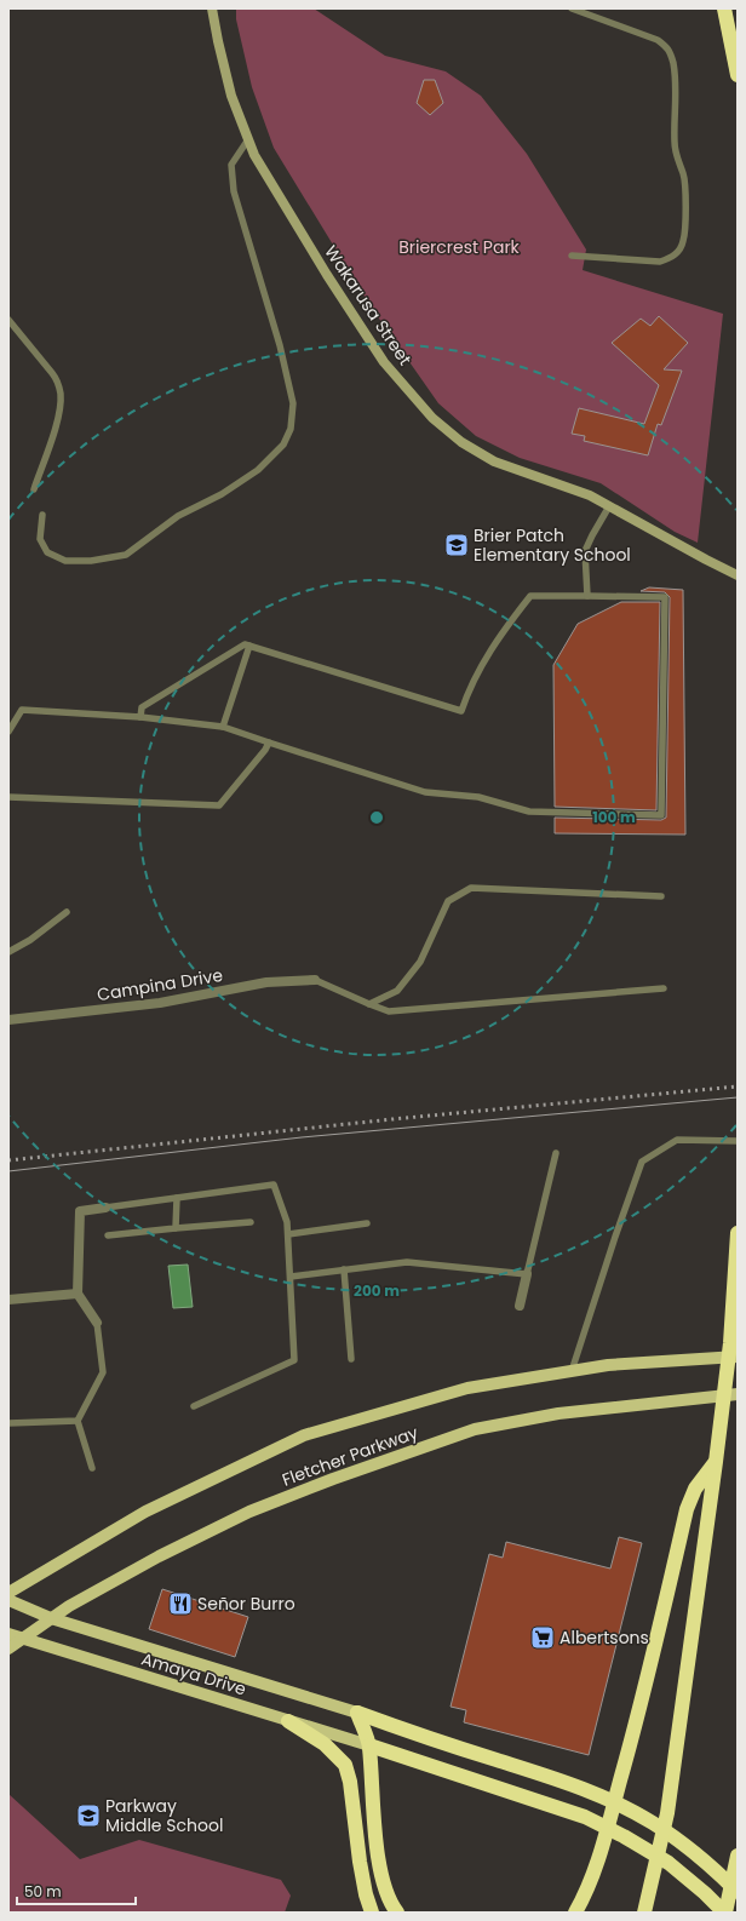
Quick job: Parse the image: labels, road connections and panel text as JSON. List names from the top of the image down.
{
  "streets": {
    "main road": ["Fletcher Parkway", "Amaya Drive"],
    "street": ["Wakarusa Street", "Campina Drive"]
  },
  "crossings": [
    ["Fletcher Parkway", "Amaya Drive"]
  ],
  "parks": ["Briercrest Park"],
  "places": {
    "school or university": ["Brier Patch Elementary School", "Parkway Middle School"],
    "restaurant": ["Señor Burro"],
    "supermarket": ["Albertsons"]
  },
  "scale_bar": "50 m",
  "rings": ["100 m", "200 m"]
}
